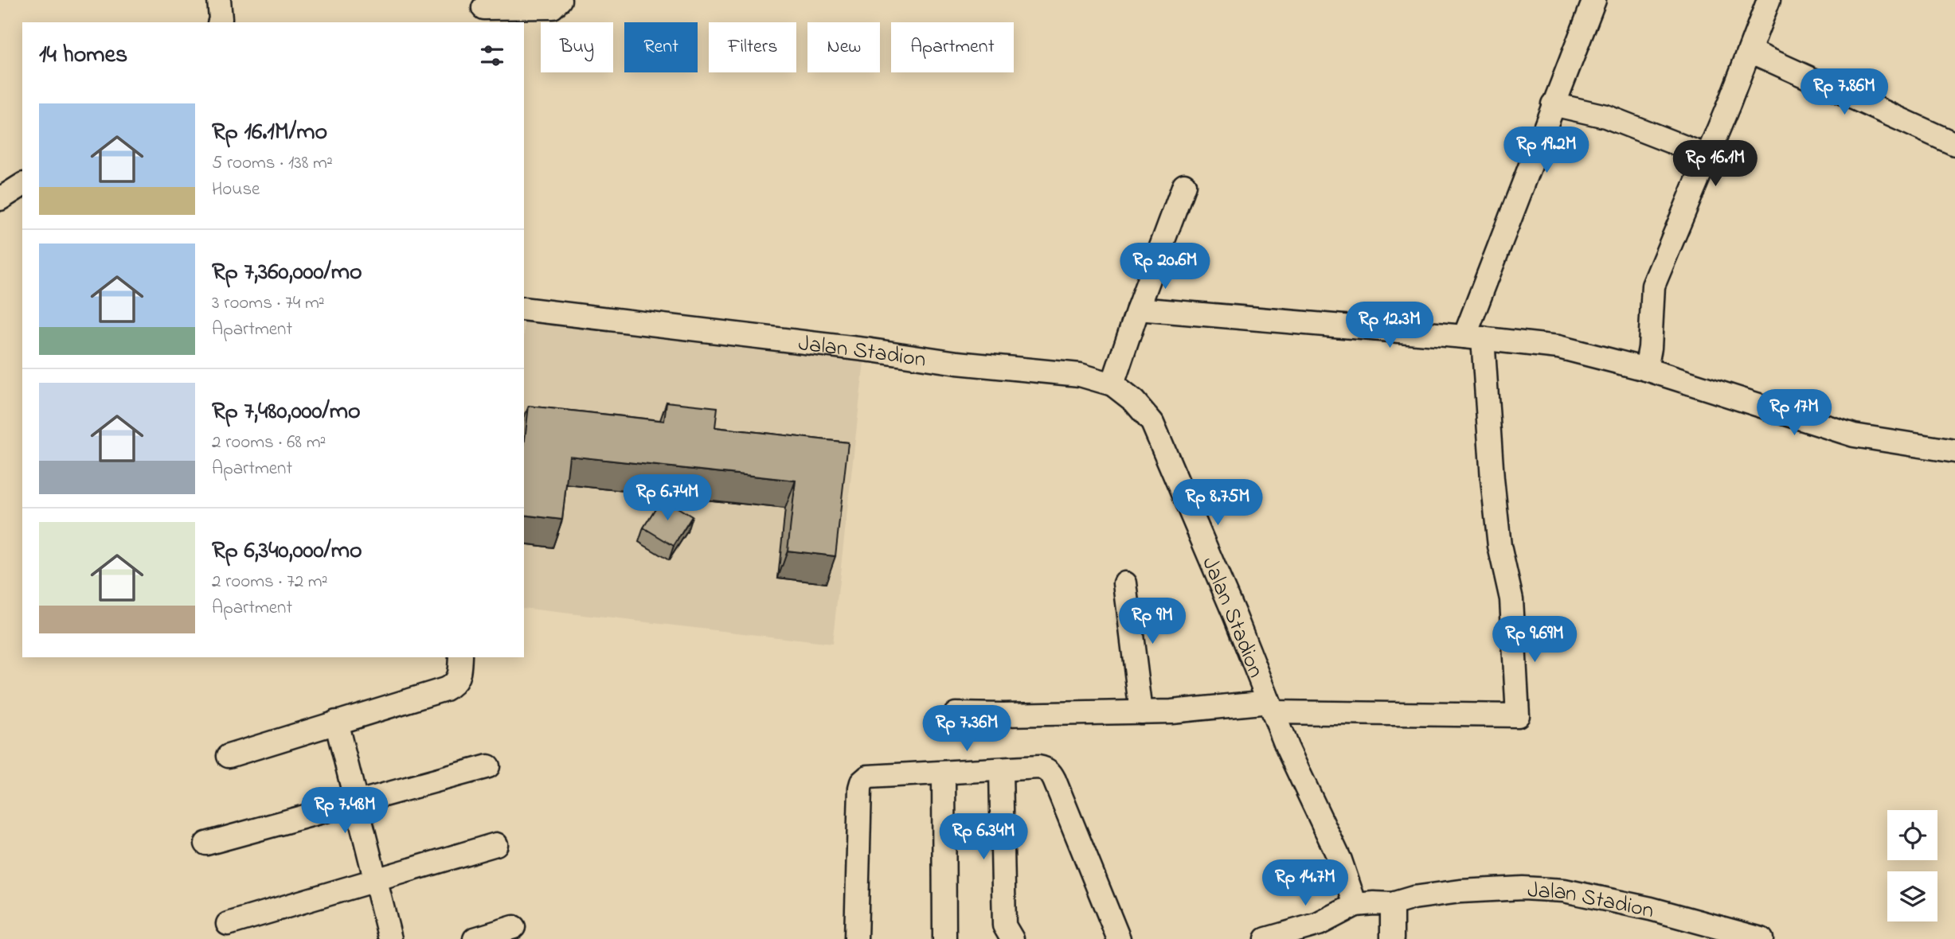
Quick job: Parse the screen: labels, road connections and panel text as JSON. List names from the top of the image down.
{
  "streets": {
    "street": ["Jalan Stadion"]
  },
  "page": {
    "chip": [
      "Buy",
      "Rent",
      "Filters",
      "New",
      "Apartment"
    ],
    "heading": "14 homes",
    "price": [
      "Rp 7.86M",
      "Rp 19.2M",
      "Rp 16.1M",
      "Rp 20.6M",
      "Rp 12.3M",
      "Rp 17M",
      "Rp 6.74M",
      "Rp 8.75M",
      "Rp 9M",
      "Rp 9.69M",
      "Rp 7.36M",
      "Rp 7.48M",
      "Rp 6.34M",
      "Rp 14.7M"
    ],
    "list": [
      {
        "name": "Rp 16.1M/mo",
        "note": "5 rooms · 138 m² · House"
      },
      {
        "name": "Rp 7,360,000/mo",
        "note": "3 rooms · 74 m² · Apartment"
      },
      {
        "name": "Rp 7,480,000/mo",
        "note": "2 rooms · 68 m² · Apartment"
      },
      {
        "name": "Rp 6,340,000/mo",
        "note": "2 rooms · 72 m² · Apartment"
      }
    ]
  }
}
